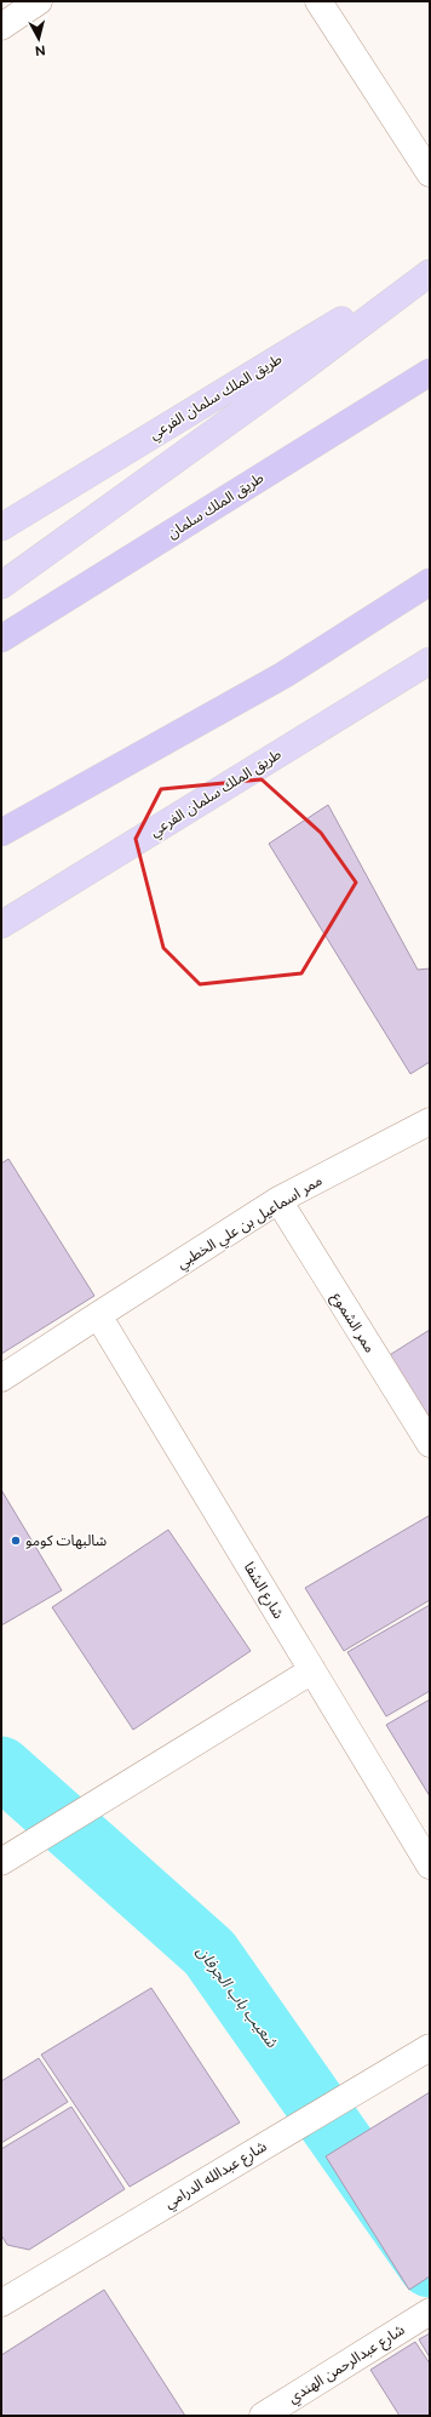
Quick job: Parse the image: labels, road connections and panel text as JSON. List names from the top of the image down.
{
  "streets": {
    "highway": ["طريق الملك سلمان"],
    "main road": ["طريق الملك سلمان الفرعي"],
    "street": [
      "ممر اسماعيل بن علي الخطبي",
      "ممر الشموع",
      "شارع الشفا",
      "شارع عبدالله الدرامي",
      "شارع عبدالرحمن الهندي"
    ]
  },
  "crossings": [
    ["ممر اسماعيل بن علي الخطبي", "ممر الشموع"],
    ["ممر اسماعيل بن علي الخطبي", "شارع الشفا"]
  ],
  "water": ["شعيب باب الجرفان"],
  "places": ["شالبهات كومو"],
  "north": "bottom"
}
